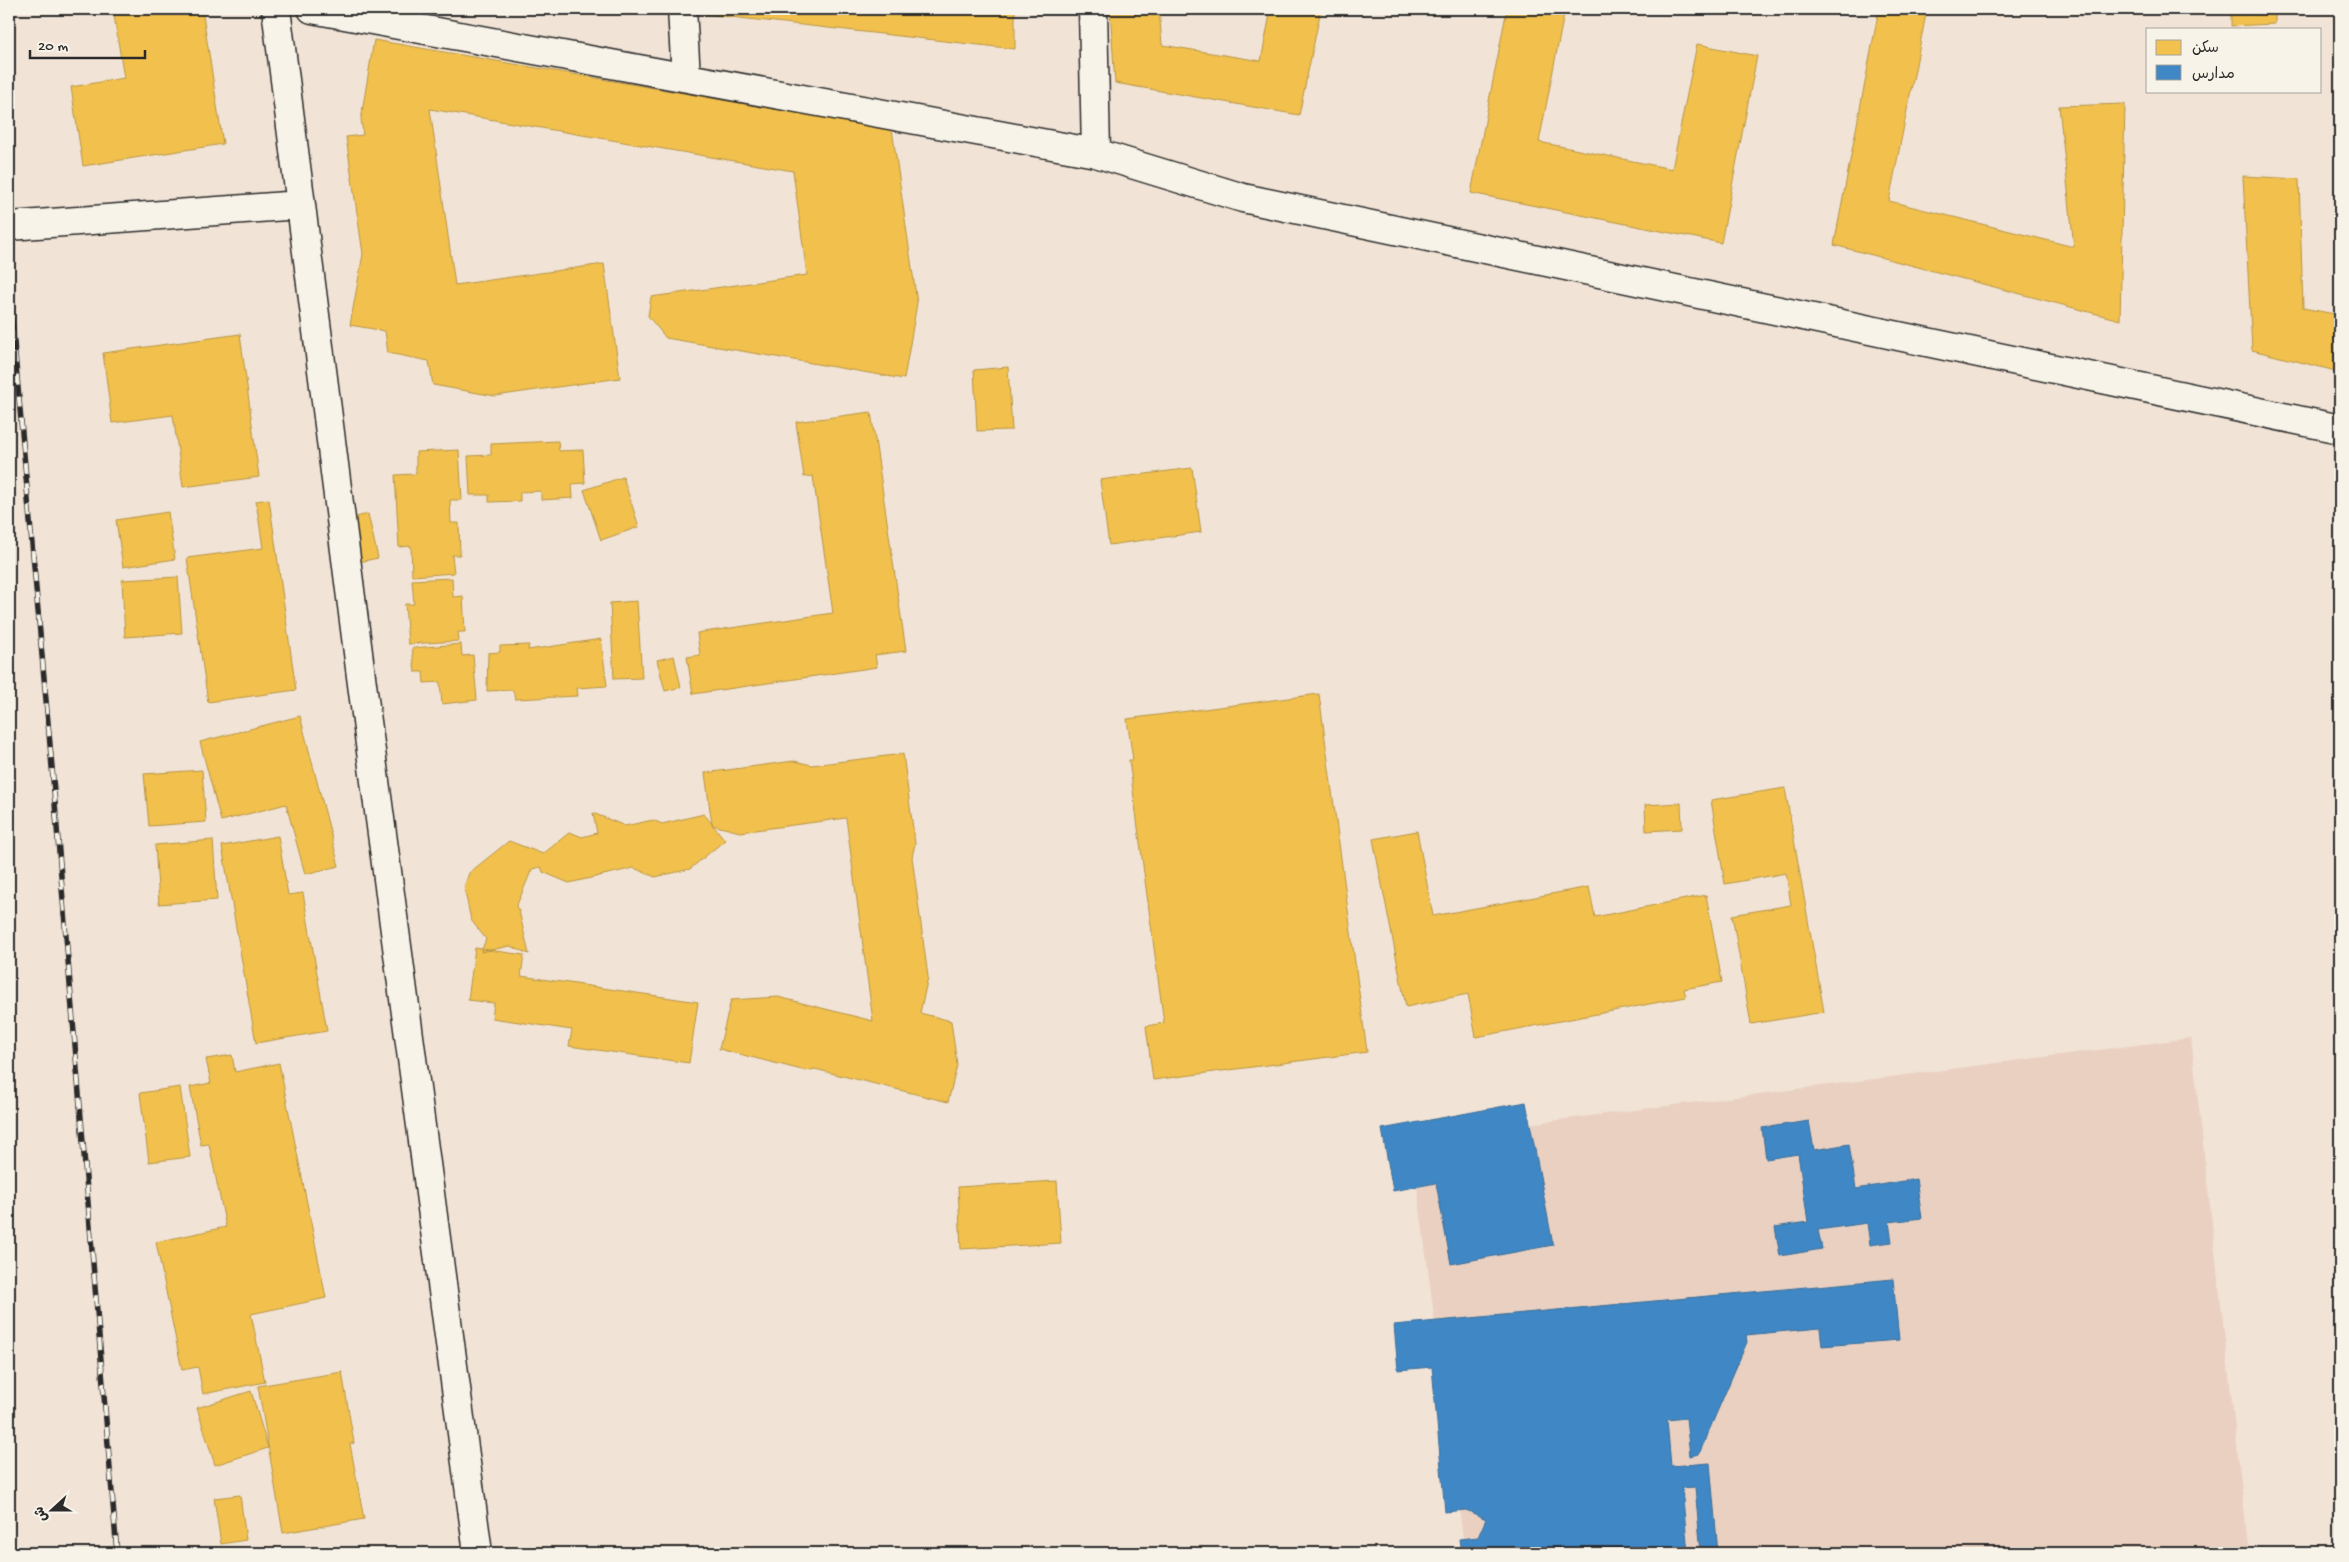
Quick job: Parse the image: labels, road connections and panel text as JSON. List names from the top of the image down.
{
  "legend": ["سكن", "مدارس"],
  "scale_bar": "20 m",
  "north": "left"
}
